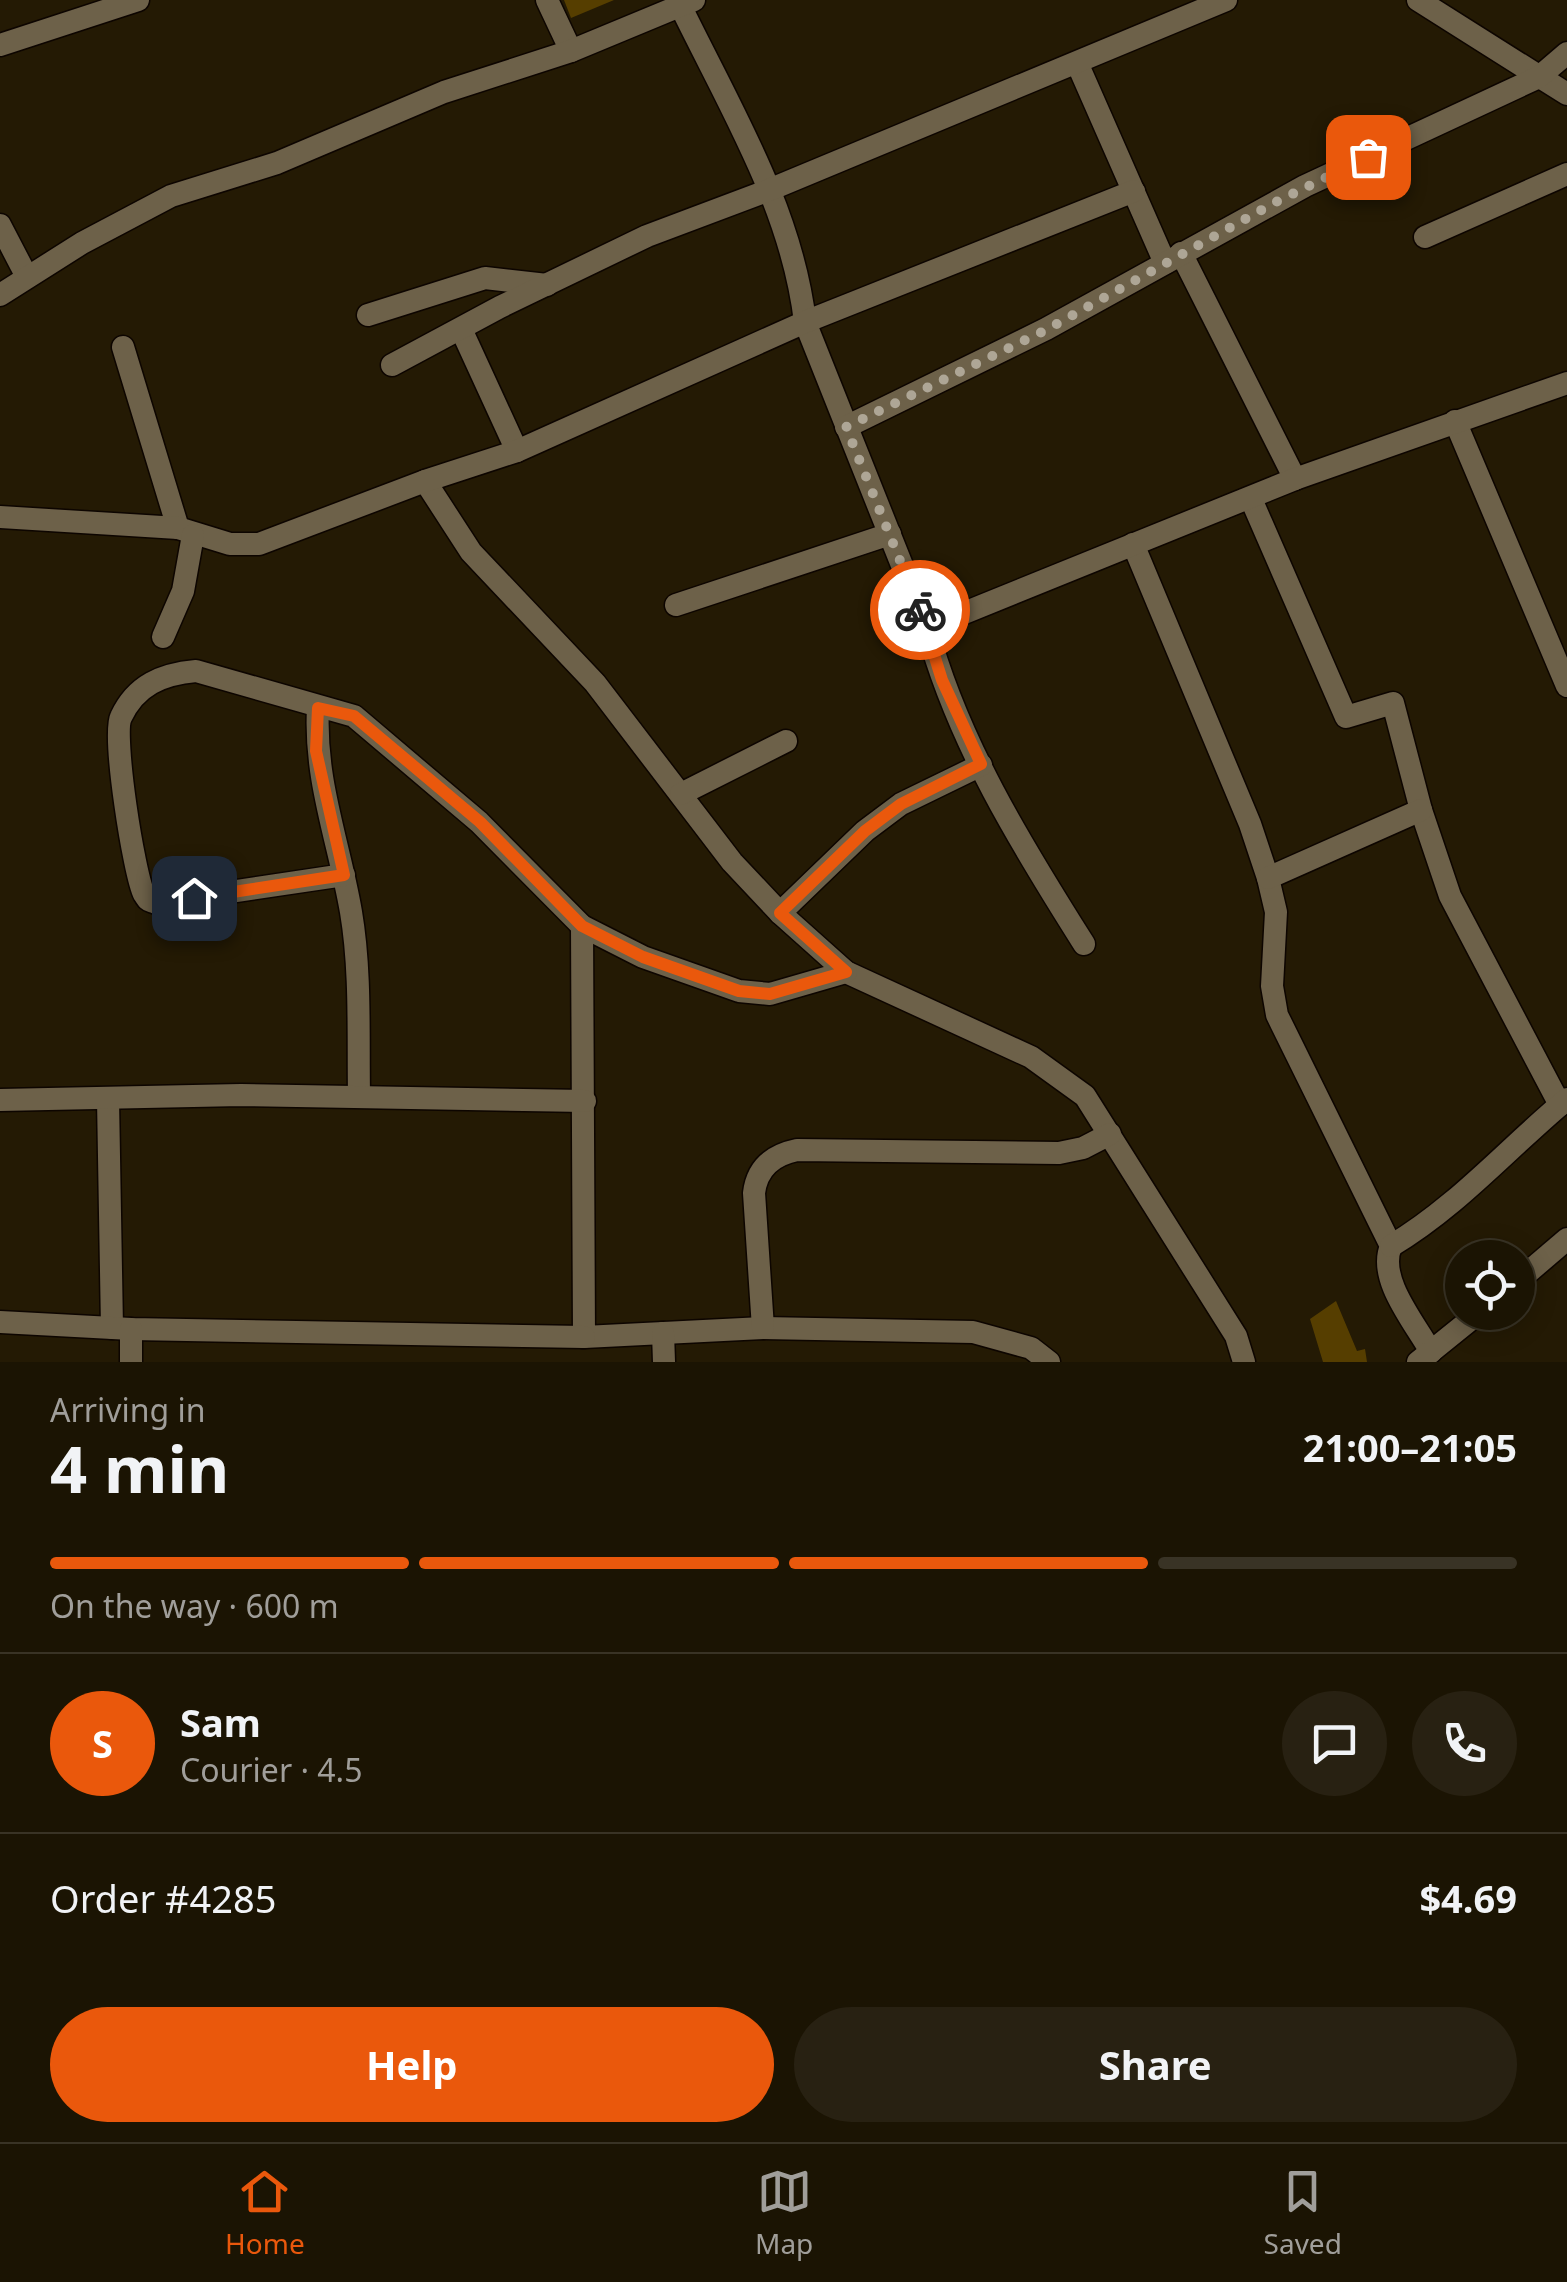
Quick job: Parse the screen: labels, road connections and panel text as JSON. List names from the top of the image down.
{
  "page": {
    "heading": ["4 min", "Arriving in", "21:00–21:05"],
    "panel": [
      "Sam",
      "Courier · 4.5",
      "Order #4285",
      "$4.69"
    ],
    "bar": "On the way · 600 m",
    "round": "S",
    "buttons": ["Help", "Share"],
    "tabs": ["Home", "Map", "Saved"]
  }
}
